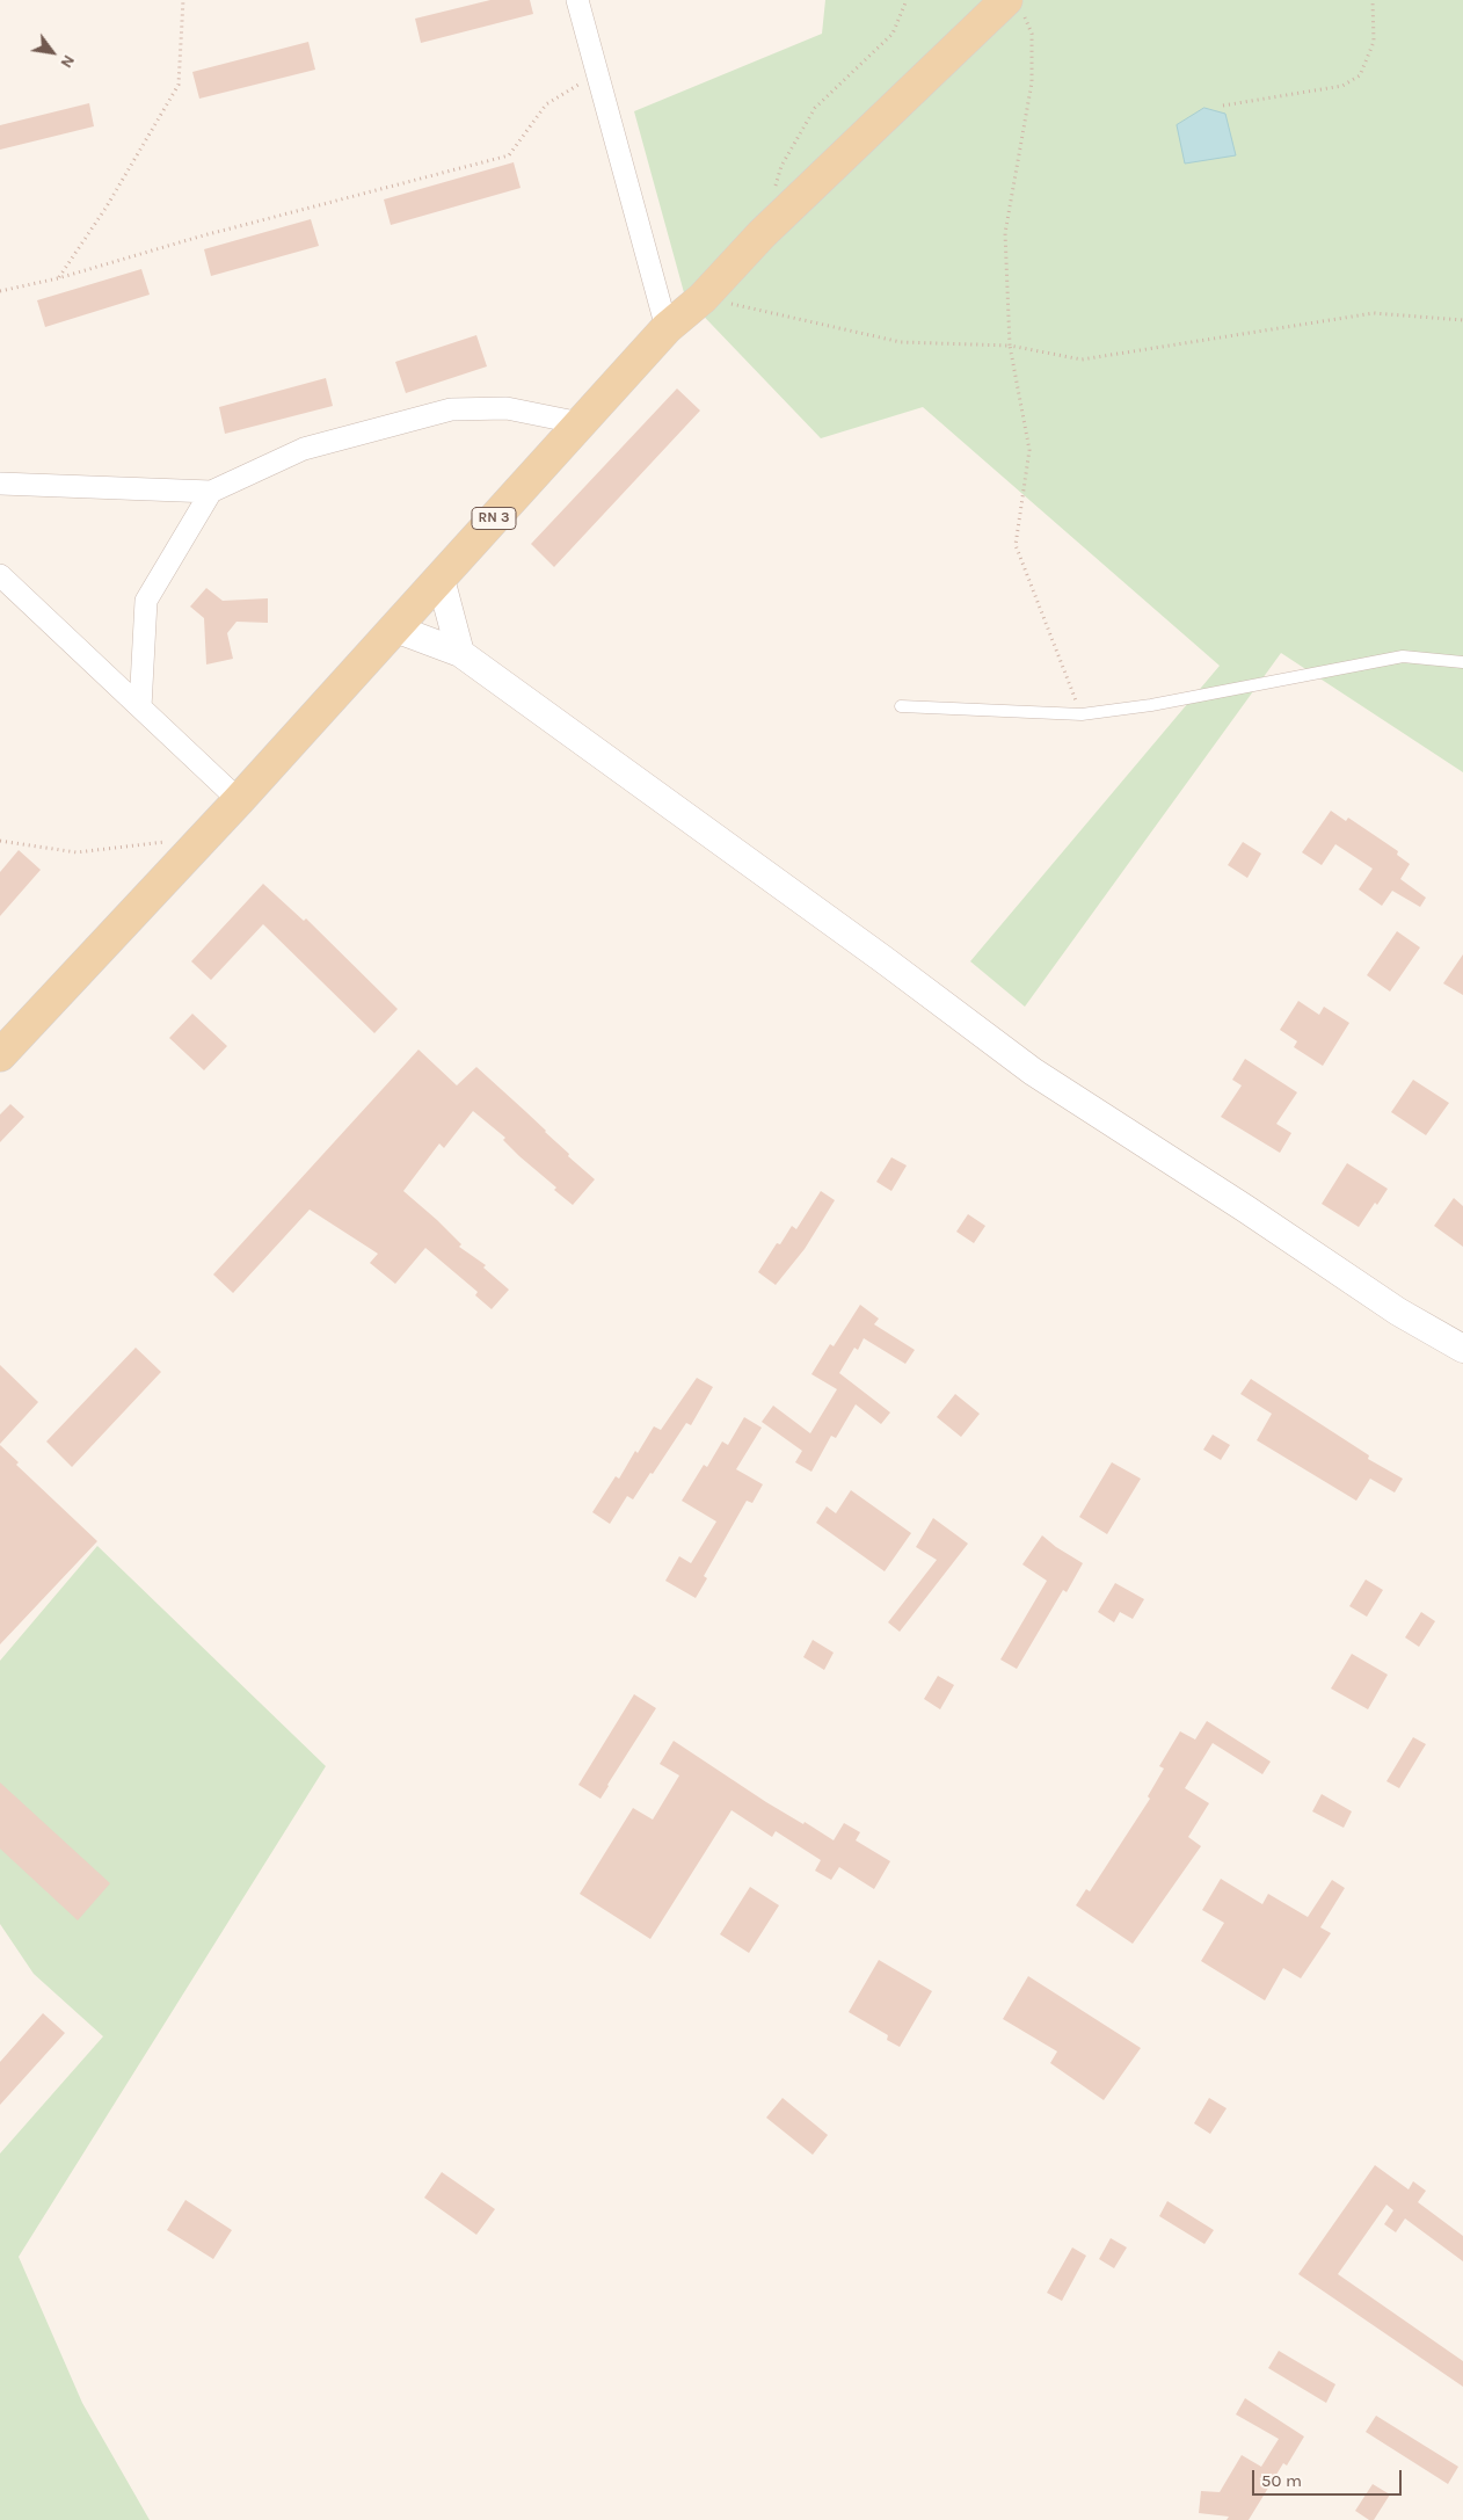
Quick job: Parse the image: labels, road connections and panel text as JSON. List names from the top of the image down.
{
  "streets": {
    "main road": ["RN 3"]
  },
  "scale_bar": "50 m",
  "north": "bottom right"
}
